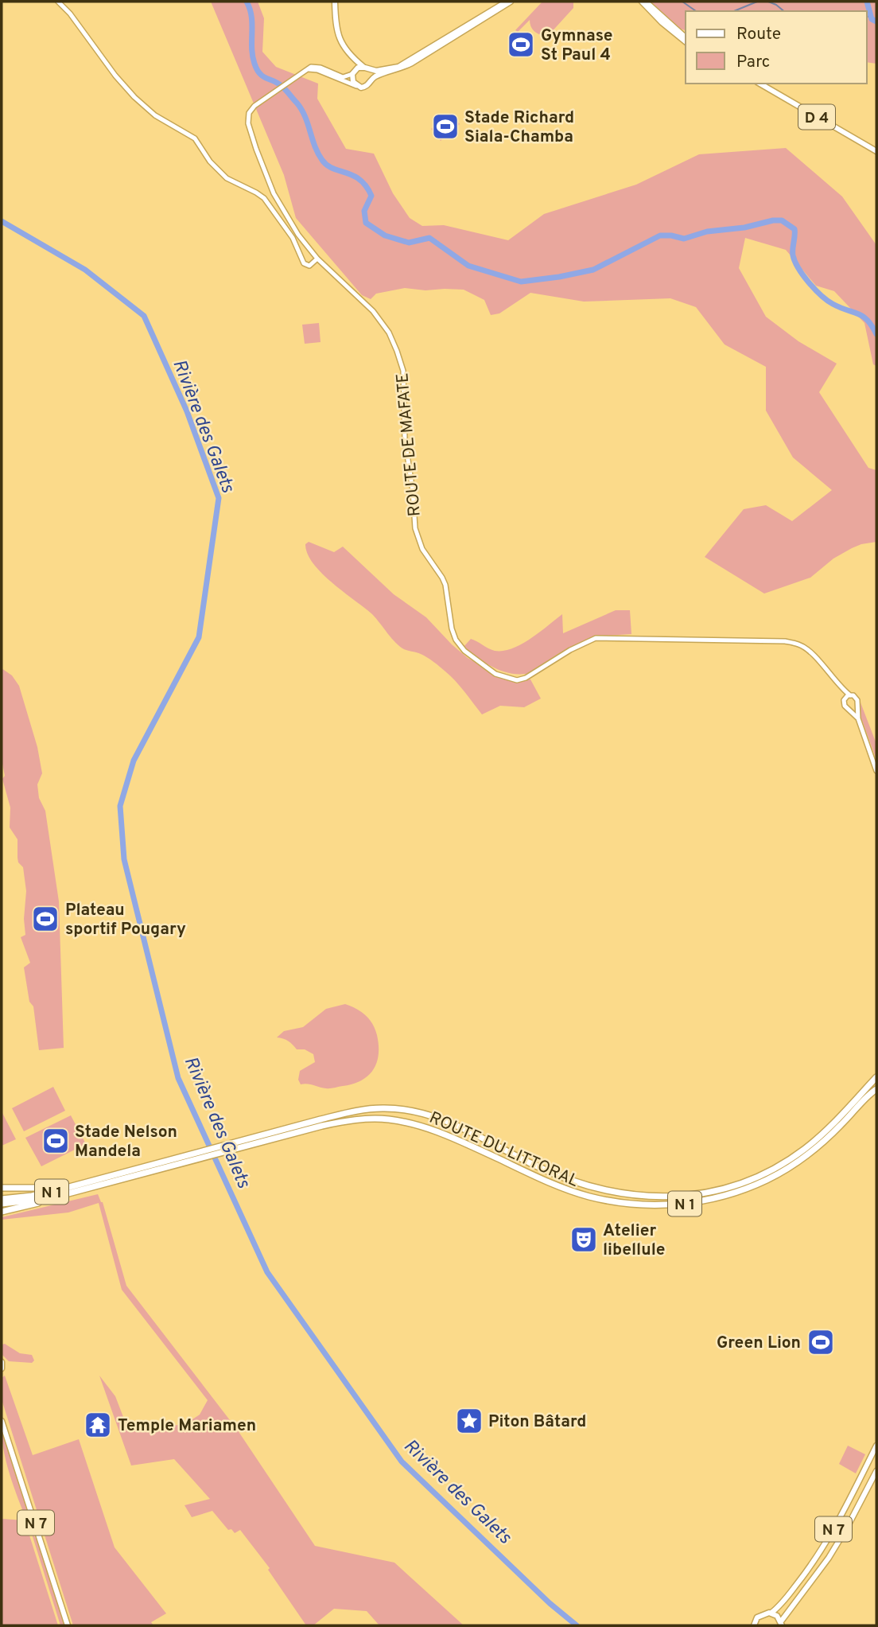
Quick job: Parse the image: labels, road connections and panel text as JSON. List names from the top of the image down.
{
  "streets": {
    "highway": ["ROUTE DU LITTORAL", "N 1"],
    "main road": ["D 4", "ROUTE DE MAFATE", "N 7"]
  },
  "water": ["Rivière des Galets"],
  "places": {
    "sports": [
      "Gymnase St Paul 4",
      "Stade Richard Siala-Chamba",
      "Plateau sportif Pougary",
      "Stade Nelson Mandela",
      "Green Lion"
    ],
    "theatre": ["Atelier libellule"],
    "place": ["Piton Bâtard"],
    "temple": ["Temple Mariamen"]
  },
  "legend": ["Route", "Parc"]
}
